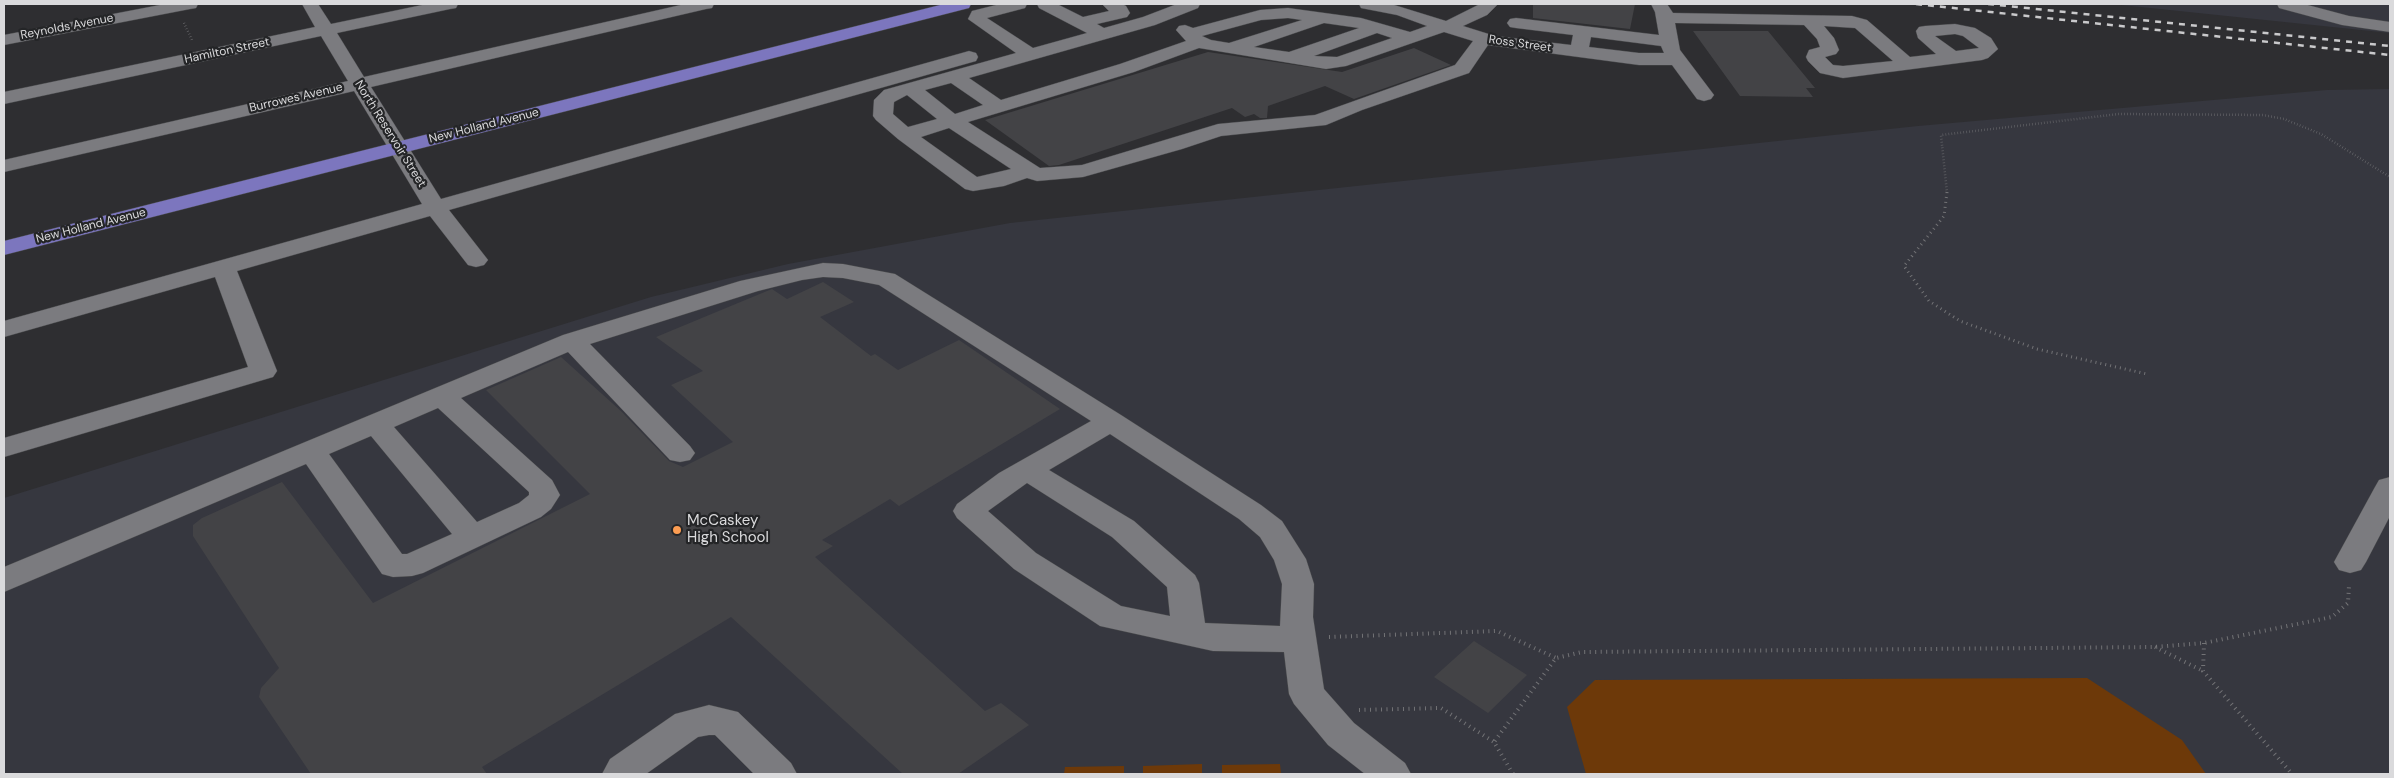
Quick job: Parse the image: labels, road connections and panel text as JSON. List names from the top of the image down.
{
  "streets": {
    "main road": ["New Holland Avenue"],
    "street": [
      "Reynolds Avenue",
      "Ross Street",
      "Hamilton Street",
      "Burrowes Avenue",
      "North Reservoir Street"
    ]
  },
  "crossings": [
    ["Hamilton Street", "North Reservoir Street"],
    ["Burrowes Avenue", "North Reservoir Street"],
    ["New Holland Avenue", "North Reservoir Street"]
  ],
  "places": ["McCaskey High School"]
}
